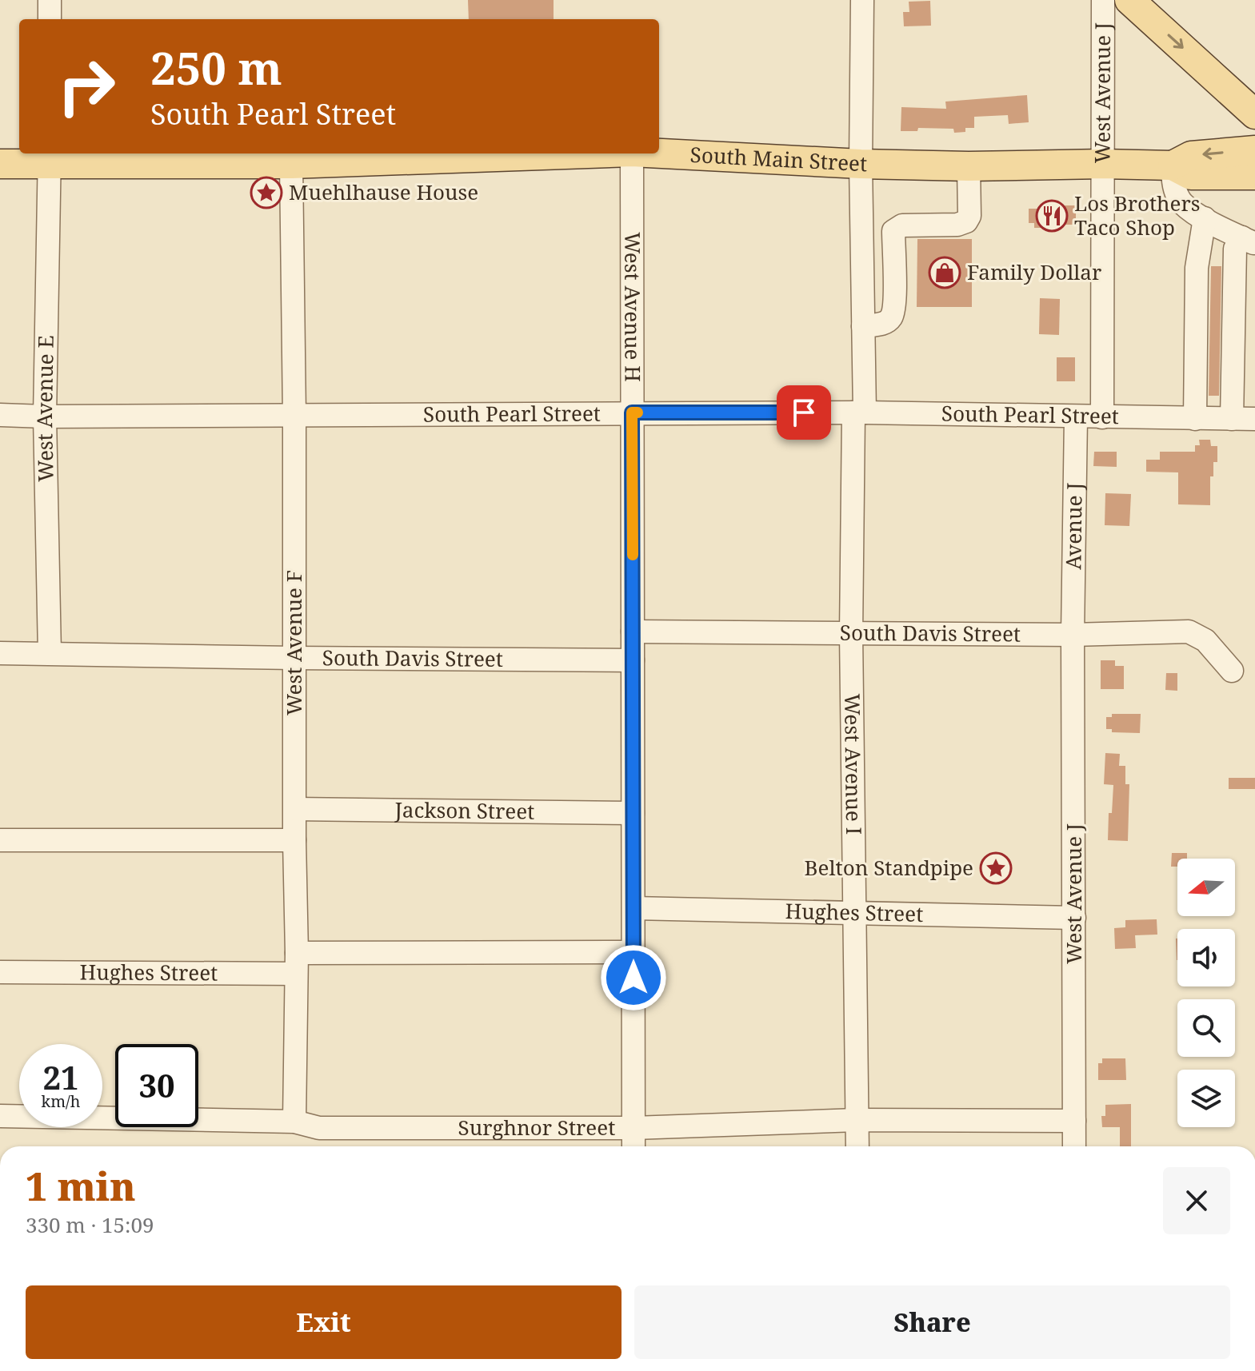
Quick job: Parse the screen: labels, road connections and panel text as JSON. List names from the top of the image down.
{
  "streets": {
    "main road": ["South Main Street"],
    "street": [
      "West Avenue J",
      "West Avenue H",
      "West Avenue E",
      "South Pearl Street",
      "Avenue J",
      "South Davis Street",
      "West Avenue F",
      "West Avenue I",
      "Jackson Street",
      "Hughes Street",
      "Surghnor Street"
    ]
  },
  "crossings": [
    ["West Avenue J", "South Main Street"],
    ["West Avenue J", "South Pearl Street"],
    ["West Avenue J", "Avenue J"],
    ["West Avenue J", "South Davis Street"],
    ["West Avenue J", "Hughes Street"],
    ["West Avenue J", "Surghnor Street"],
    ["South Main Street", "West Avenue E"],
    ["South Main Street", "West Avenue F"],
    ["South Main Street", "West Avenue I"],
    ["West Avenue H", "South Pearl Street"],
    ["West Avenue H", "South Davis Street"],
    ["West Avenue H", "Jackson Street"],
    ["West Avenue H", "Hughes Street"],
    ["West Avenue H", "Surghnor Street"],
    ["West Avenue E", "South Pearl Street"],
    ["West Avenue E", "South Davis Street"],
    ["South Pearl Street", "Avenue J"],
    ["South Pearl Street", "West Avenue F"],
    ["South Pearl Street", "West Avenue I"],
    ["Avenue J", "South Davis Street"],
    ["South Davis Street", "West Avenue F"],
    ["South Davis Street", "West Avenue I"],
    ["West Avenue F", "Jackson Street"],
    ["West Avenue F", "Hughes Street"],
    ["West Avenue F", "Surghnor Street"],
    ["West Avenue I", "Hughes Street"],
    ["West Avenue I", "Surghnor Street"]
  ],
  "places": {
    "place": ["Muehlhause House", "Belton Standpipe"],
    "restaurant": ["Los Brothers Taco Shop"],
    "shop": ["Family Dollar"]
  },
  "north": "left",
  "page": {
    "turn": ["250 m", "South Pearl Street"],
    "speed": "21 km/h",
    "limit": "30",
    "heading": ["1 min", "330 m · 15:09"],
    "buttons": ["Exit", "Share"]
  }
}
